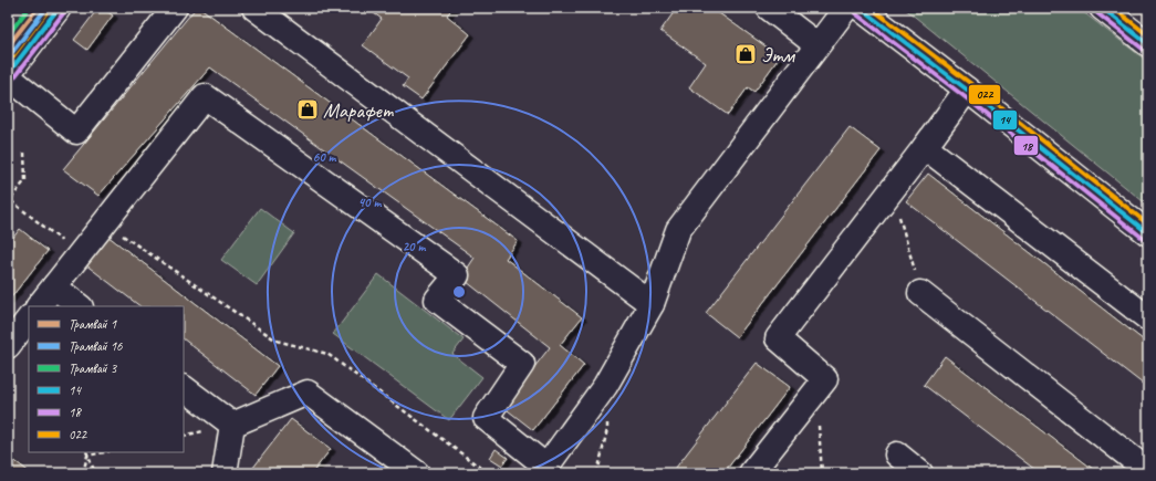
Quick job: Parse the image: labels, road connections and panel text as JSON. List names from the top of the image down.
{
  "places": {
    "shop": ["Этм", "Марафет"]
  },
  "lines": [
    "tram line 1",
    "tram line 3",
    "transit line 14",
    "transit line 022",
    "tram line 16",
    "transit line 18"
  ],
  "legend": [
    "Трамвай 1",
    "Трамвай 16",
    "Трамвай 3",
    "14",
    "18",
    "022"
  ],
  "rings": ["60 m", "40 m", "20 m"]
}
